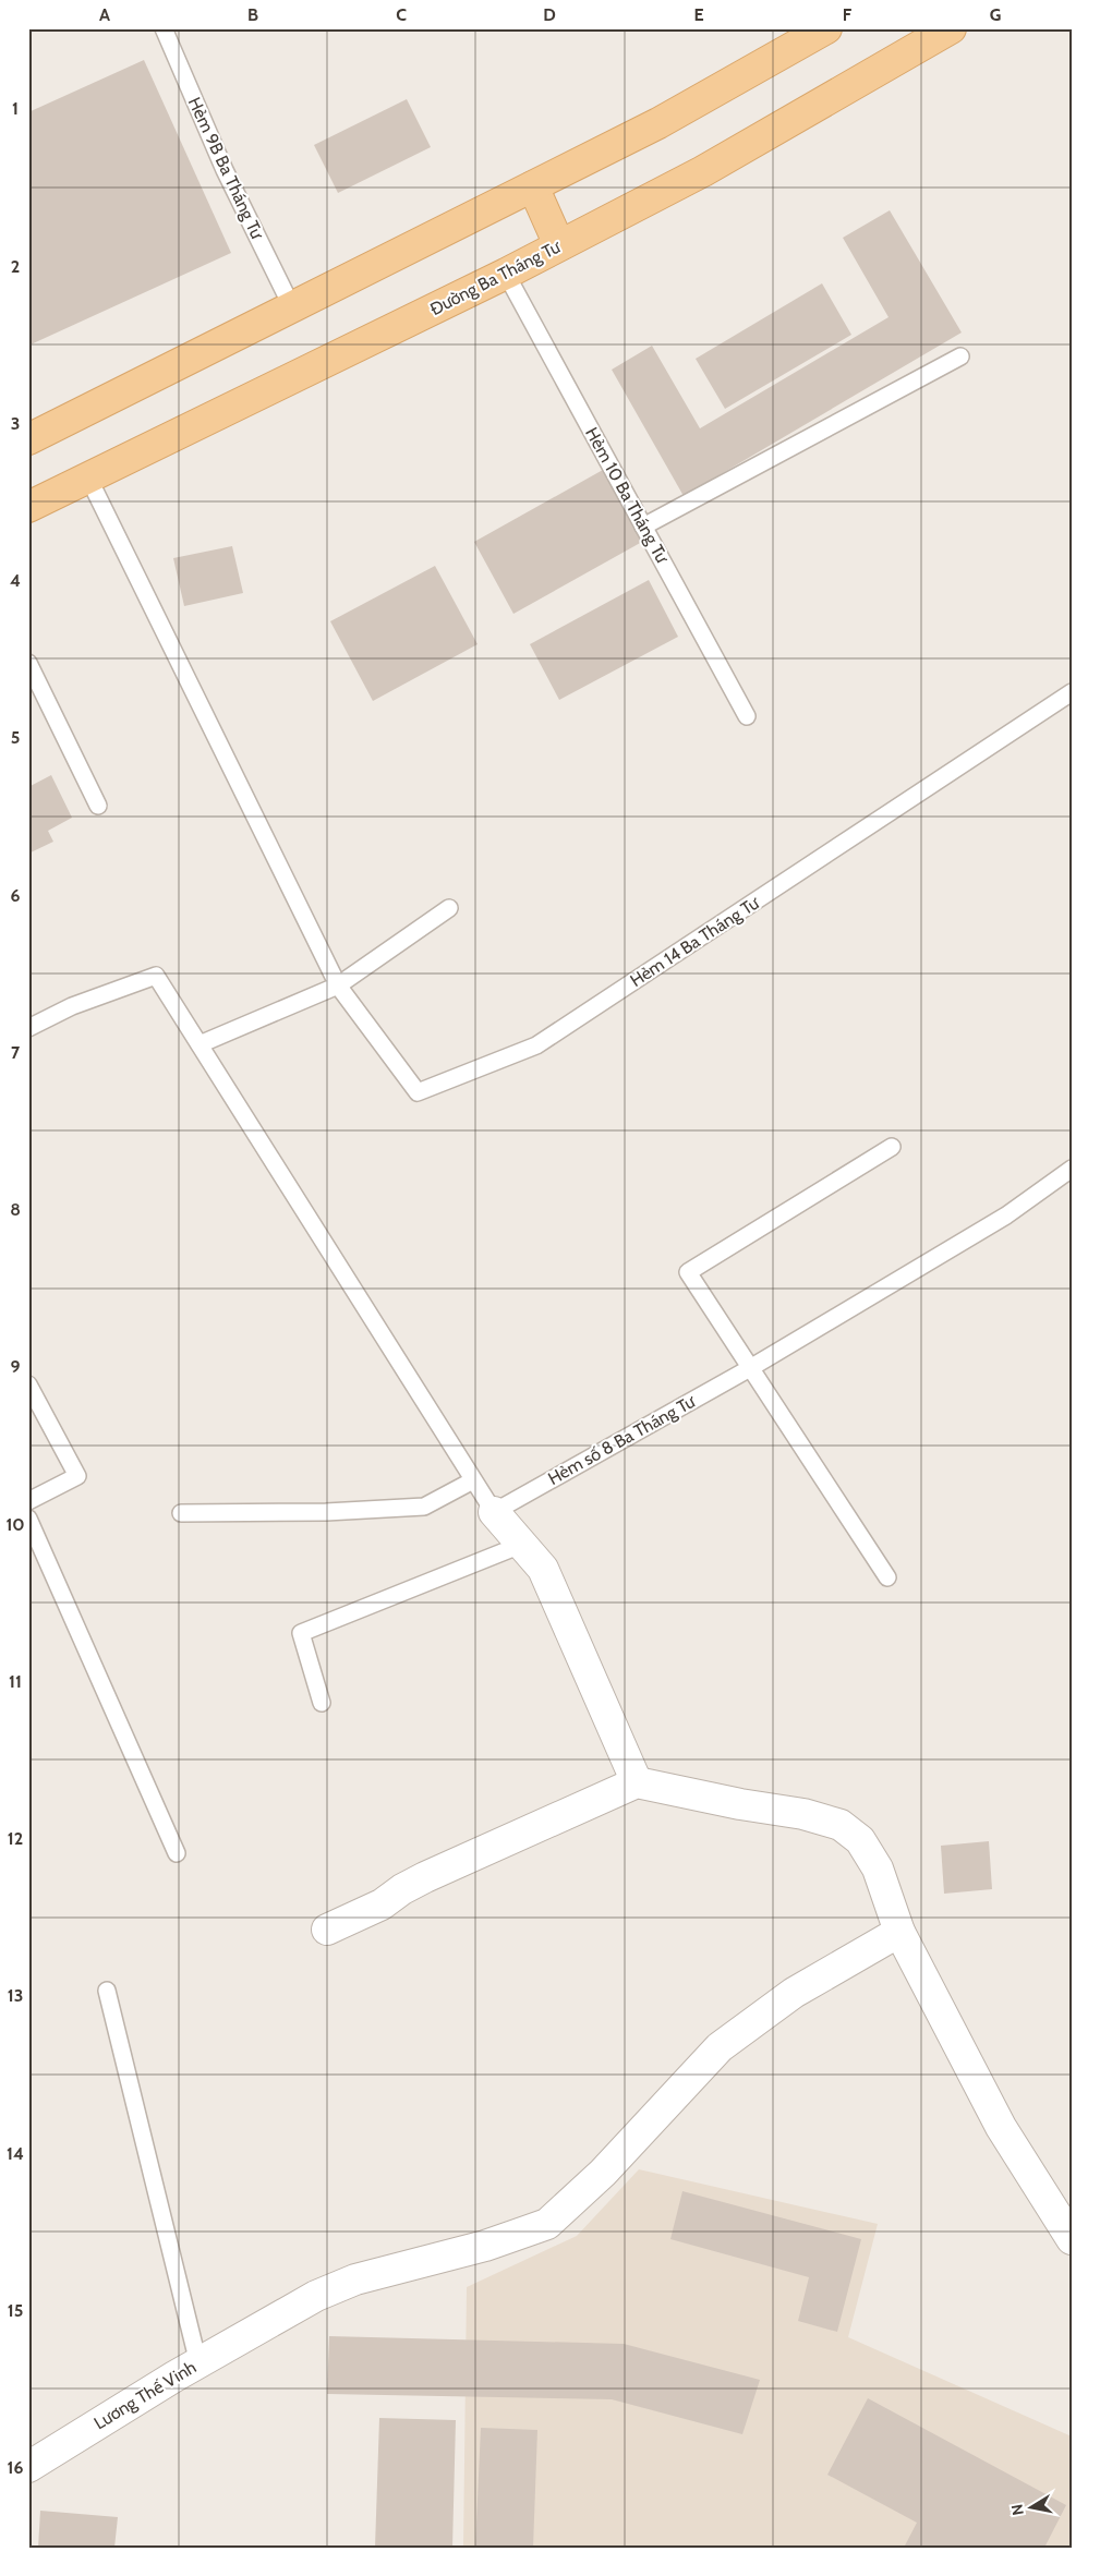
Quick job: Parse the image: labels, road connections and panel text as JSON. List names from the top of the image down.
{
  "streets": {
    "main road": ["Đường Ba Tháng Tư"],
    "street": ["Lương Thế Vinh"],
    "lane": [
      "Hẻm 9B Ba Tháng Tư",
      "Hẻm 10 Ba Tháng Tư",
      "Hẻm 14 Ba Tháng Tư",
      "Hẻm số 8 Ba Tháng Tư"
    ]
  },
  "crossings": [
    ["Đường Ba Tháng Tư", "Hẻm 10 Ba Tháng Tư"]
  ],
  "north": "left",
  "grid": {
    "columns": [
      "A",
      "B",
      "C",
      "D",
      "E",
      "F",
      "G"
    ],
    "rows": [
      "1",
      "2",
      "3",
      "4",
      "5",
      "6",
      "7",
      "8",
      "9",
      "10",
      "11",
      "12",
      "13",
      "14",
      "15",
      "16"
    ]
  }
}
